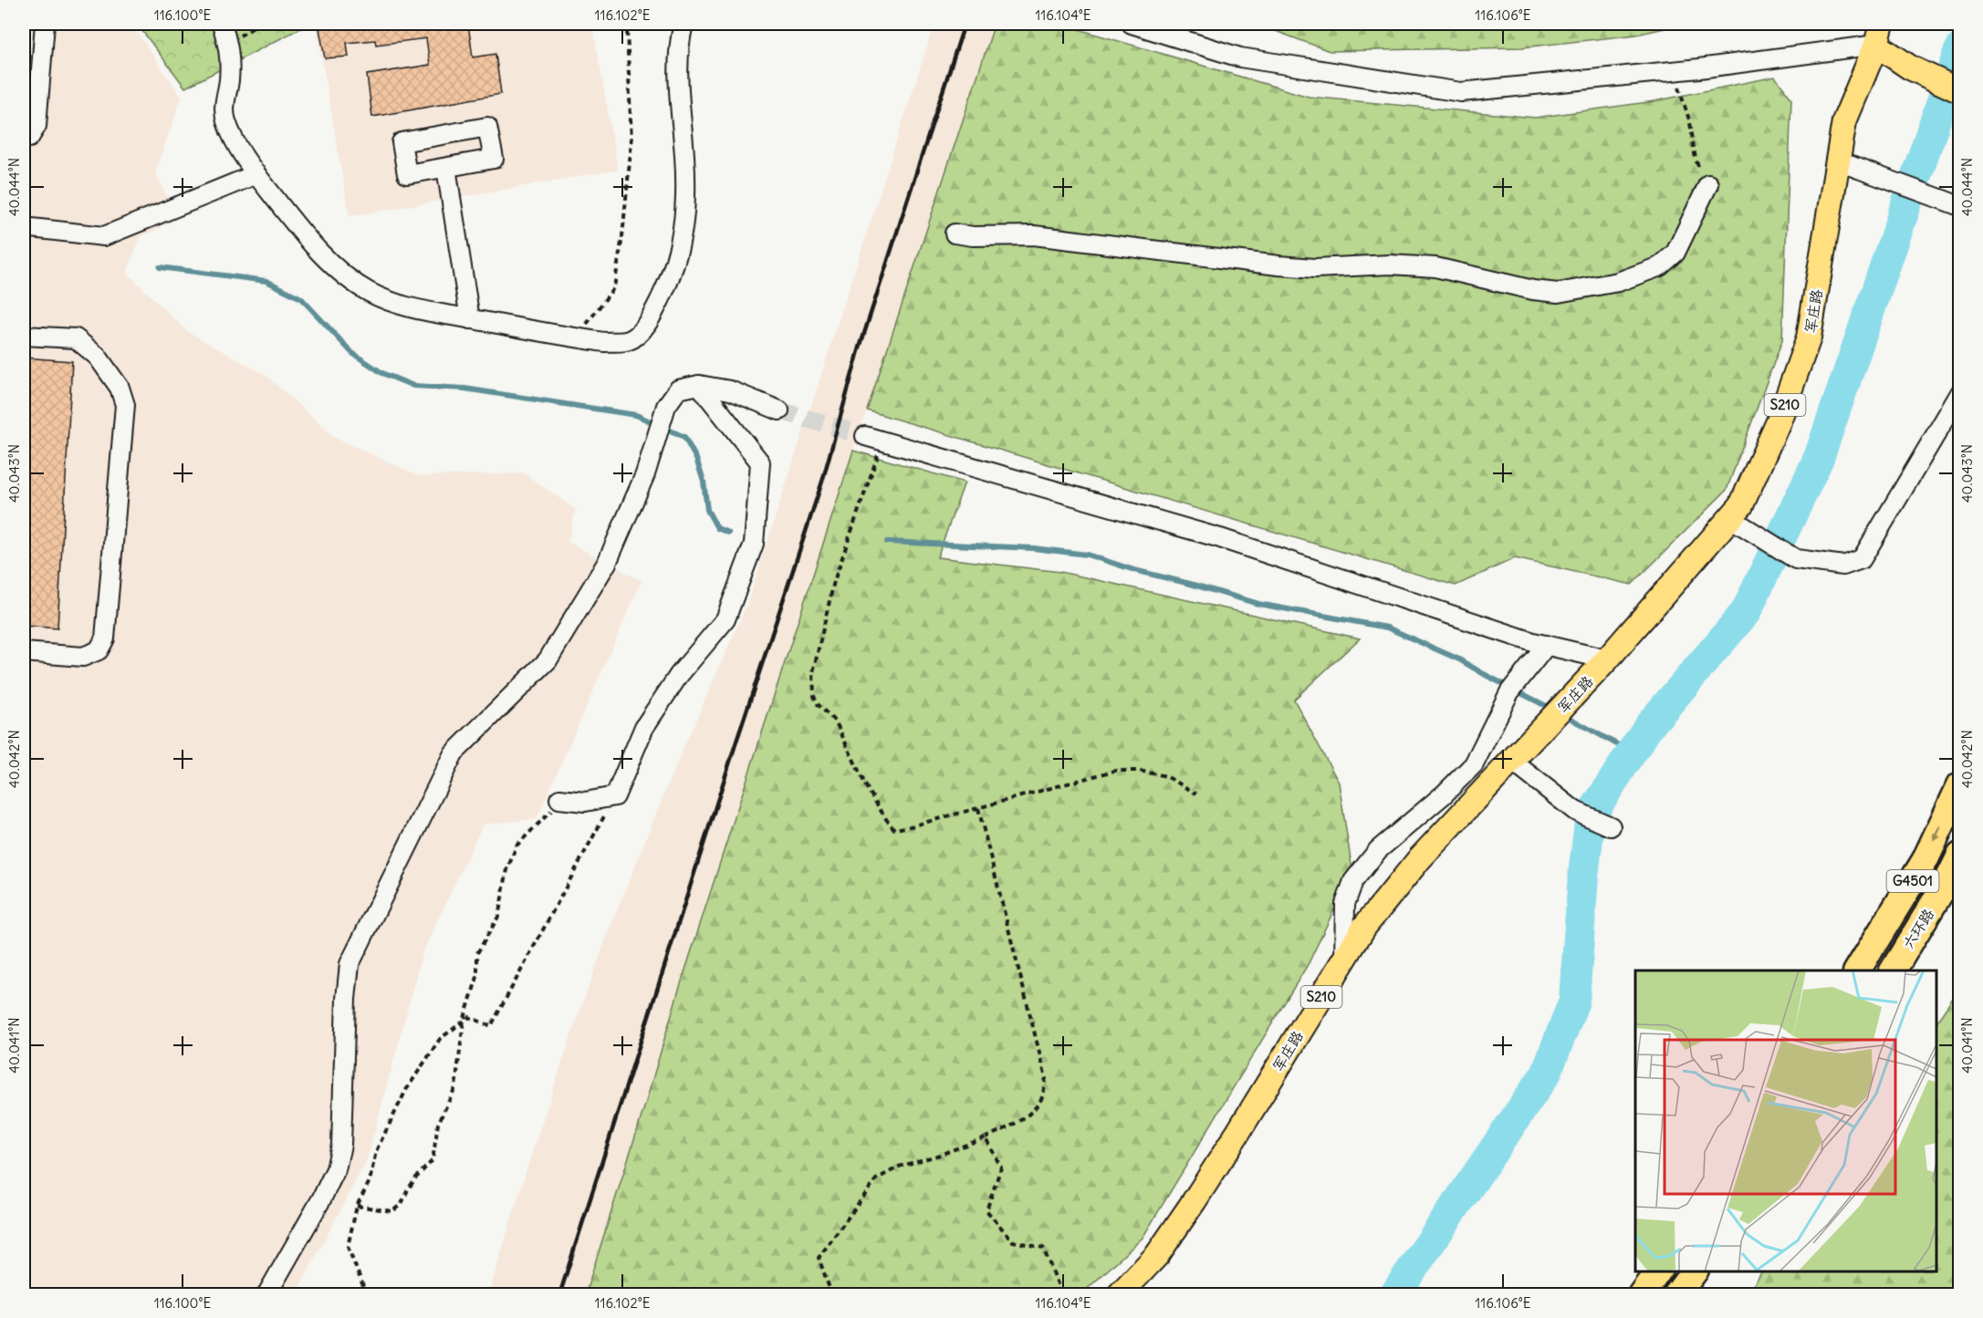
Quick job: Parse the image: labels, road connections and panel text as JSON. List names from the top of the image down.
{
  "streets": {
    "highway": ["G4501", "六环路"],
    "main road": ["军庄路", "S210"]
  },
  "coordinates": [
    "116.100°E",
    "116.102°E",
    "116.104°E",
    "116.106°E",
    "40.044°N",
    "40.043°N",
    "40.042°N",
    "40.041°N"
  ]
}
